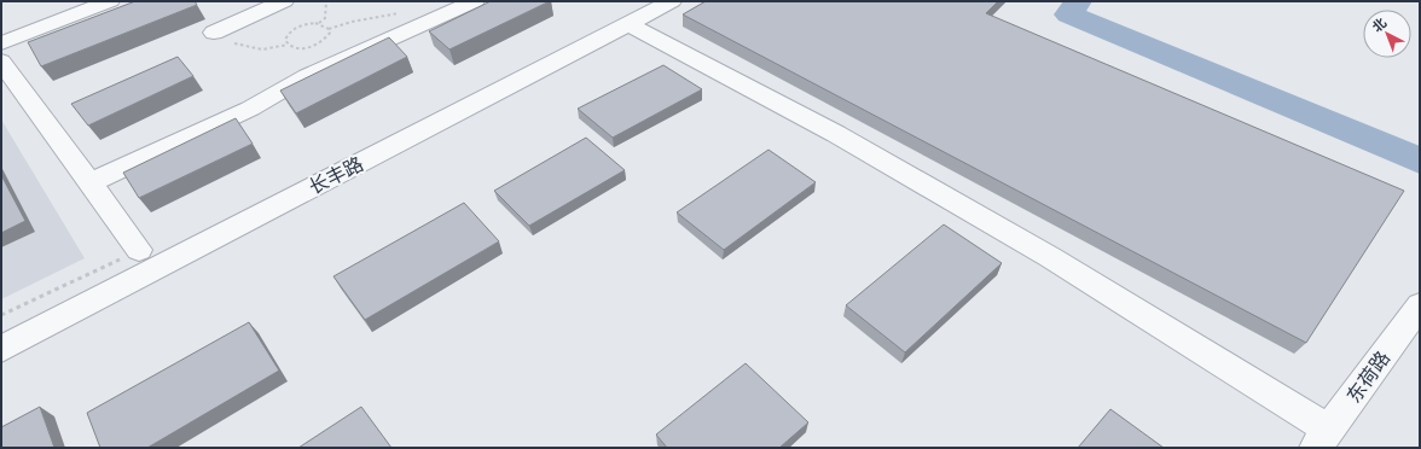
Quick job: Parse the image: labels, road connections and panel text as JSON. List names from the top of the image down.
{
  "streets": {
    "street": ["长丰路", "东荷路"]
  },
  "north": "top left"
}
